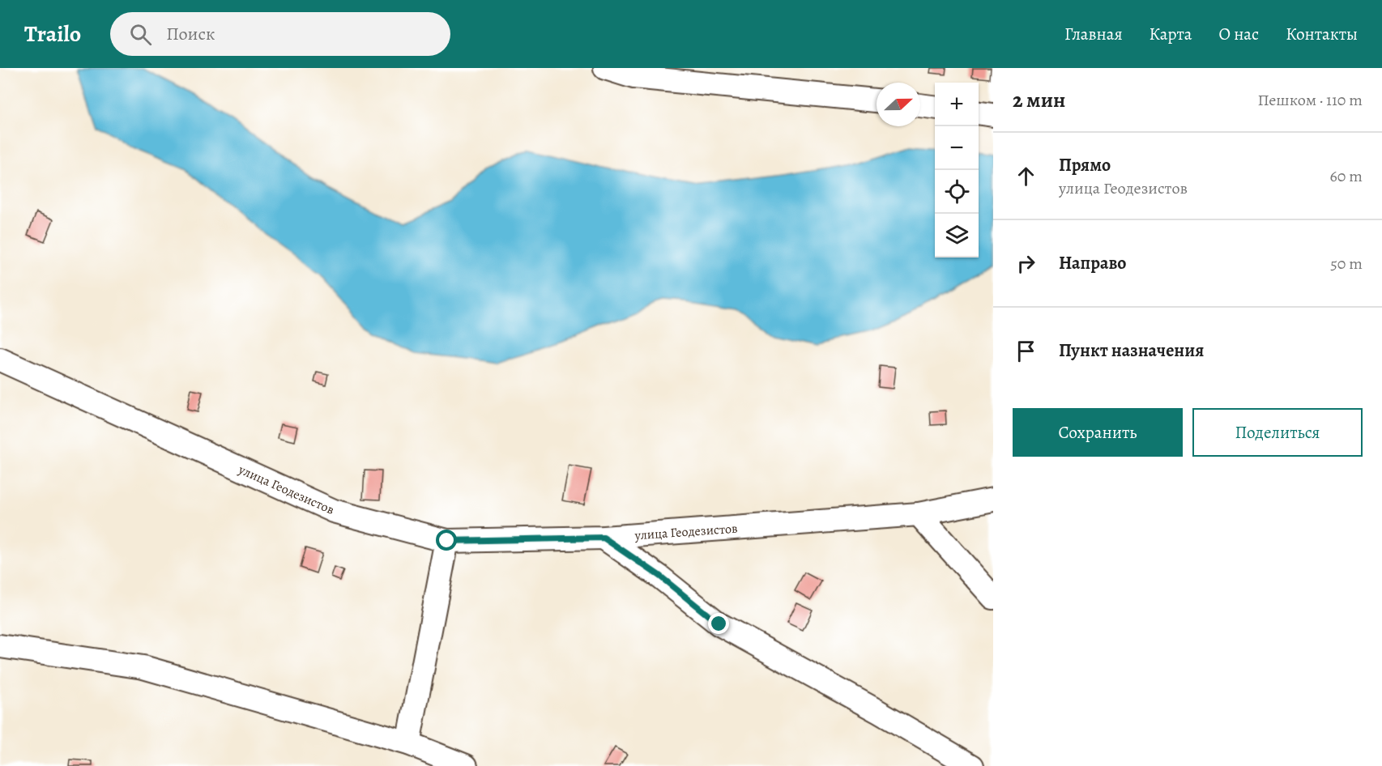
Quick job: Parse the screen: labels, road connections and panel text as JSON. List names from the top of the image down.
{
  "streets": {
    "street": ["улица Геодезистов"]
  },
  "north": "right",
  "page": {
    "header": "Trailo",
    "search": "Поиск",
    "nav": [
      "Главная",
      "Карта",
      "О нас",
      "Контакты"
    ],
    "heading": ["2 мин", "Пешком · 110 m"],
    "map_buttons": ["+", "−"],
    "list": [
      ["Прямо", "улица Геодезистов", "60 m"],
      ["Направо", "50 m"],
      "Пункт назначения"
    ],
    "buttons": ["Сохранить", "Поделиться"]
  }
}
